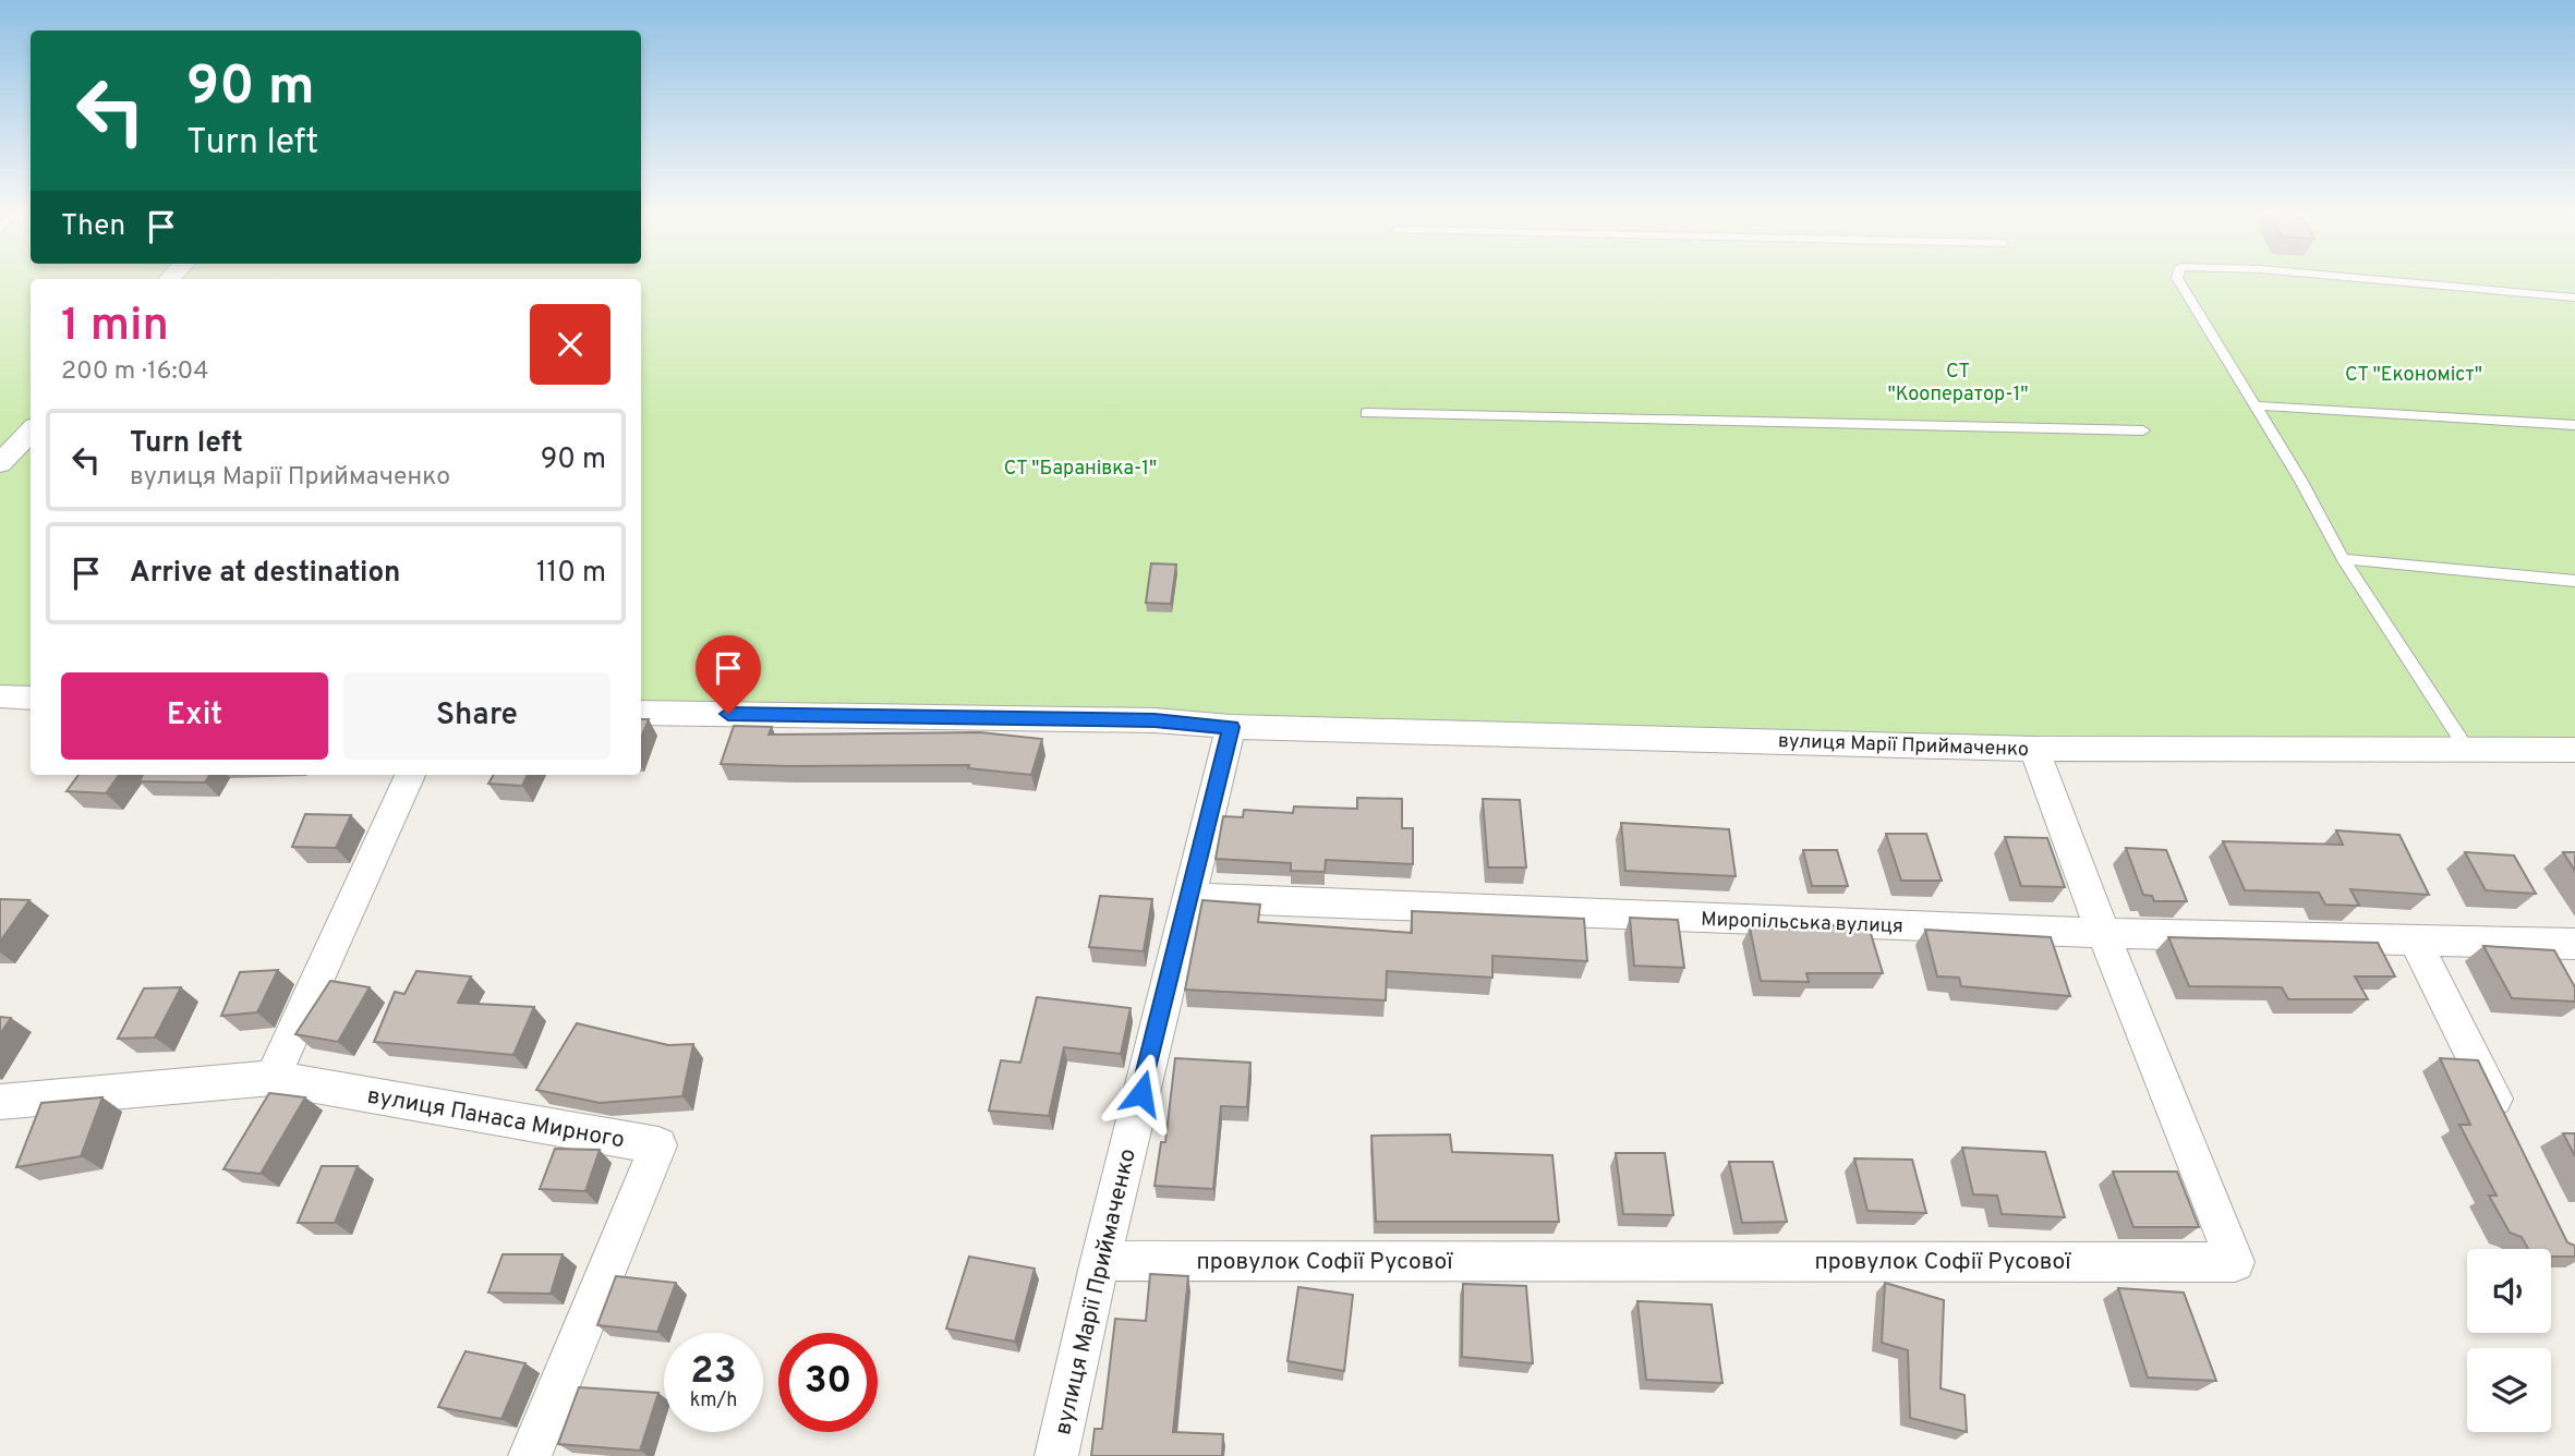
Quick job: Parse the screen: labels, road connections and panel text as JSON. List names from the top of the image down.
{
  "streets": {
    "street": [
      "вулиця Марії Приймаченко",
      "Миропільська вулиця",
      "вулиця Панаса Мирного",
      "провулок Софії Русової"
    ]
  },
  "crossings": [
    ["вулиця Марії Приймаченко", "Миропільська вулиця"],
    ["вулиця Марії Приймаченко", "провулок Софії Русової"],
    ["Миропільська вулиця", "провулок Софії Русової"]
  ],
  "parks": ["СТ \"Кооператор-1\"", "СТ \"Економіст\"", "СТ \"Баранівка-1\""],
  "page": {
    "turn": ["90 m", "Turn left"],
    "then": "Then",
    "heading": ["1 min", "200 m · 16:04"],
    "list": [
      {
        "name": "Turn left",
        "note": "вулиця Марії Приймаченко",
        "value": "90 m"
      },
      {
        "name": "Arrive at destination",
        "value": "110 m"
      }
    ],
    "buttons": ["Exit", "Share"],
    "speed": "23 km/h",
    "limit": "30"
  }
}
